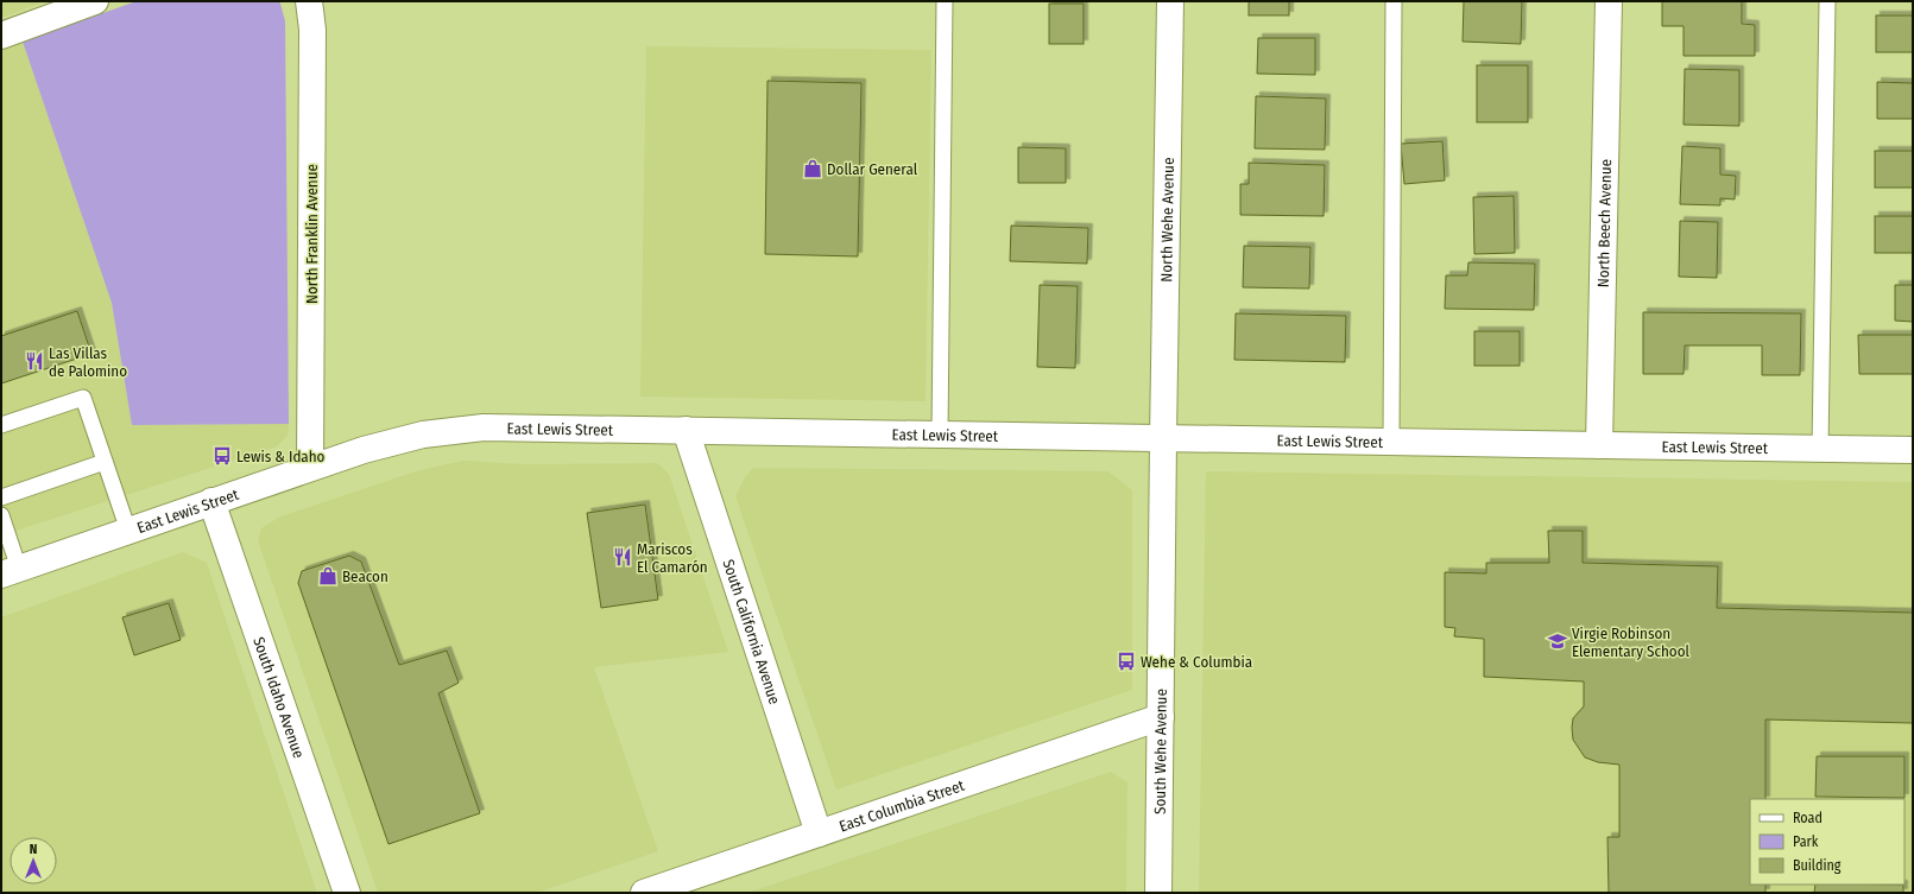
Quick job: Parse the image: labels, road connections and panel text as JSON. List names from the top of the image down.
{
  "streets": {
    "street": [
      "North Wehe Avenue",
      "North Beech Avenue",
      "North Franklin Avenue",
      "East Lewis Street",
      "South California Avenue",
      "South Idaho Avenue",
      "South Wehe Avenue",
      "East Columbia Street"
    ]
  },
  "crossings": [
    ["North Wehe Avenue", "East Lewis Street"],
    ["North Wehe Avenue", "South Wehe Avenue"],
    ["North Beech Avenue", "East Lewis Street"],
    ["North Franklin Avenue", "East Lewis Street"],
    ["East Lewis Street", "South California Avenue"],
    ["East Lewis Street", "South Idaho Avenue"],
    ["East Lewis Street", "South Wehe Avenue"],
    ["South California Avenue", "East Columbia Street"],
    ["South Wehe Avenue", "East Columbia Street"]
  ],
  "places": {
    "shop": ["Dollar General", "Beacon"],
    "restaurant": ["Las Villas de Palomino", "Mariscos El Camarón"],
    "bus stop": ["Lewis & Idaho", "Wehe & Columbia"],
    "school or university": ["Virgie Robinson Elementary School"]
  },
  "legend": ["Road", "Park", "Building"],
  "north": "top"
}
